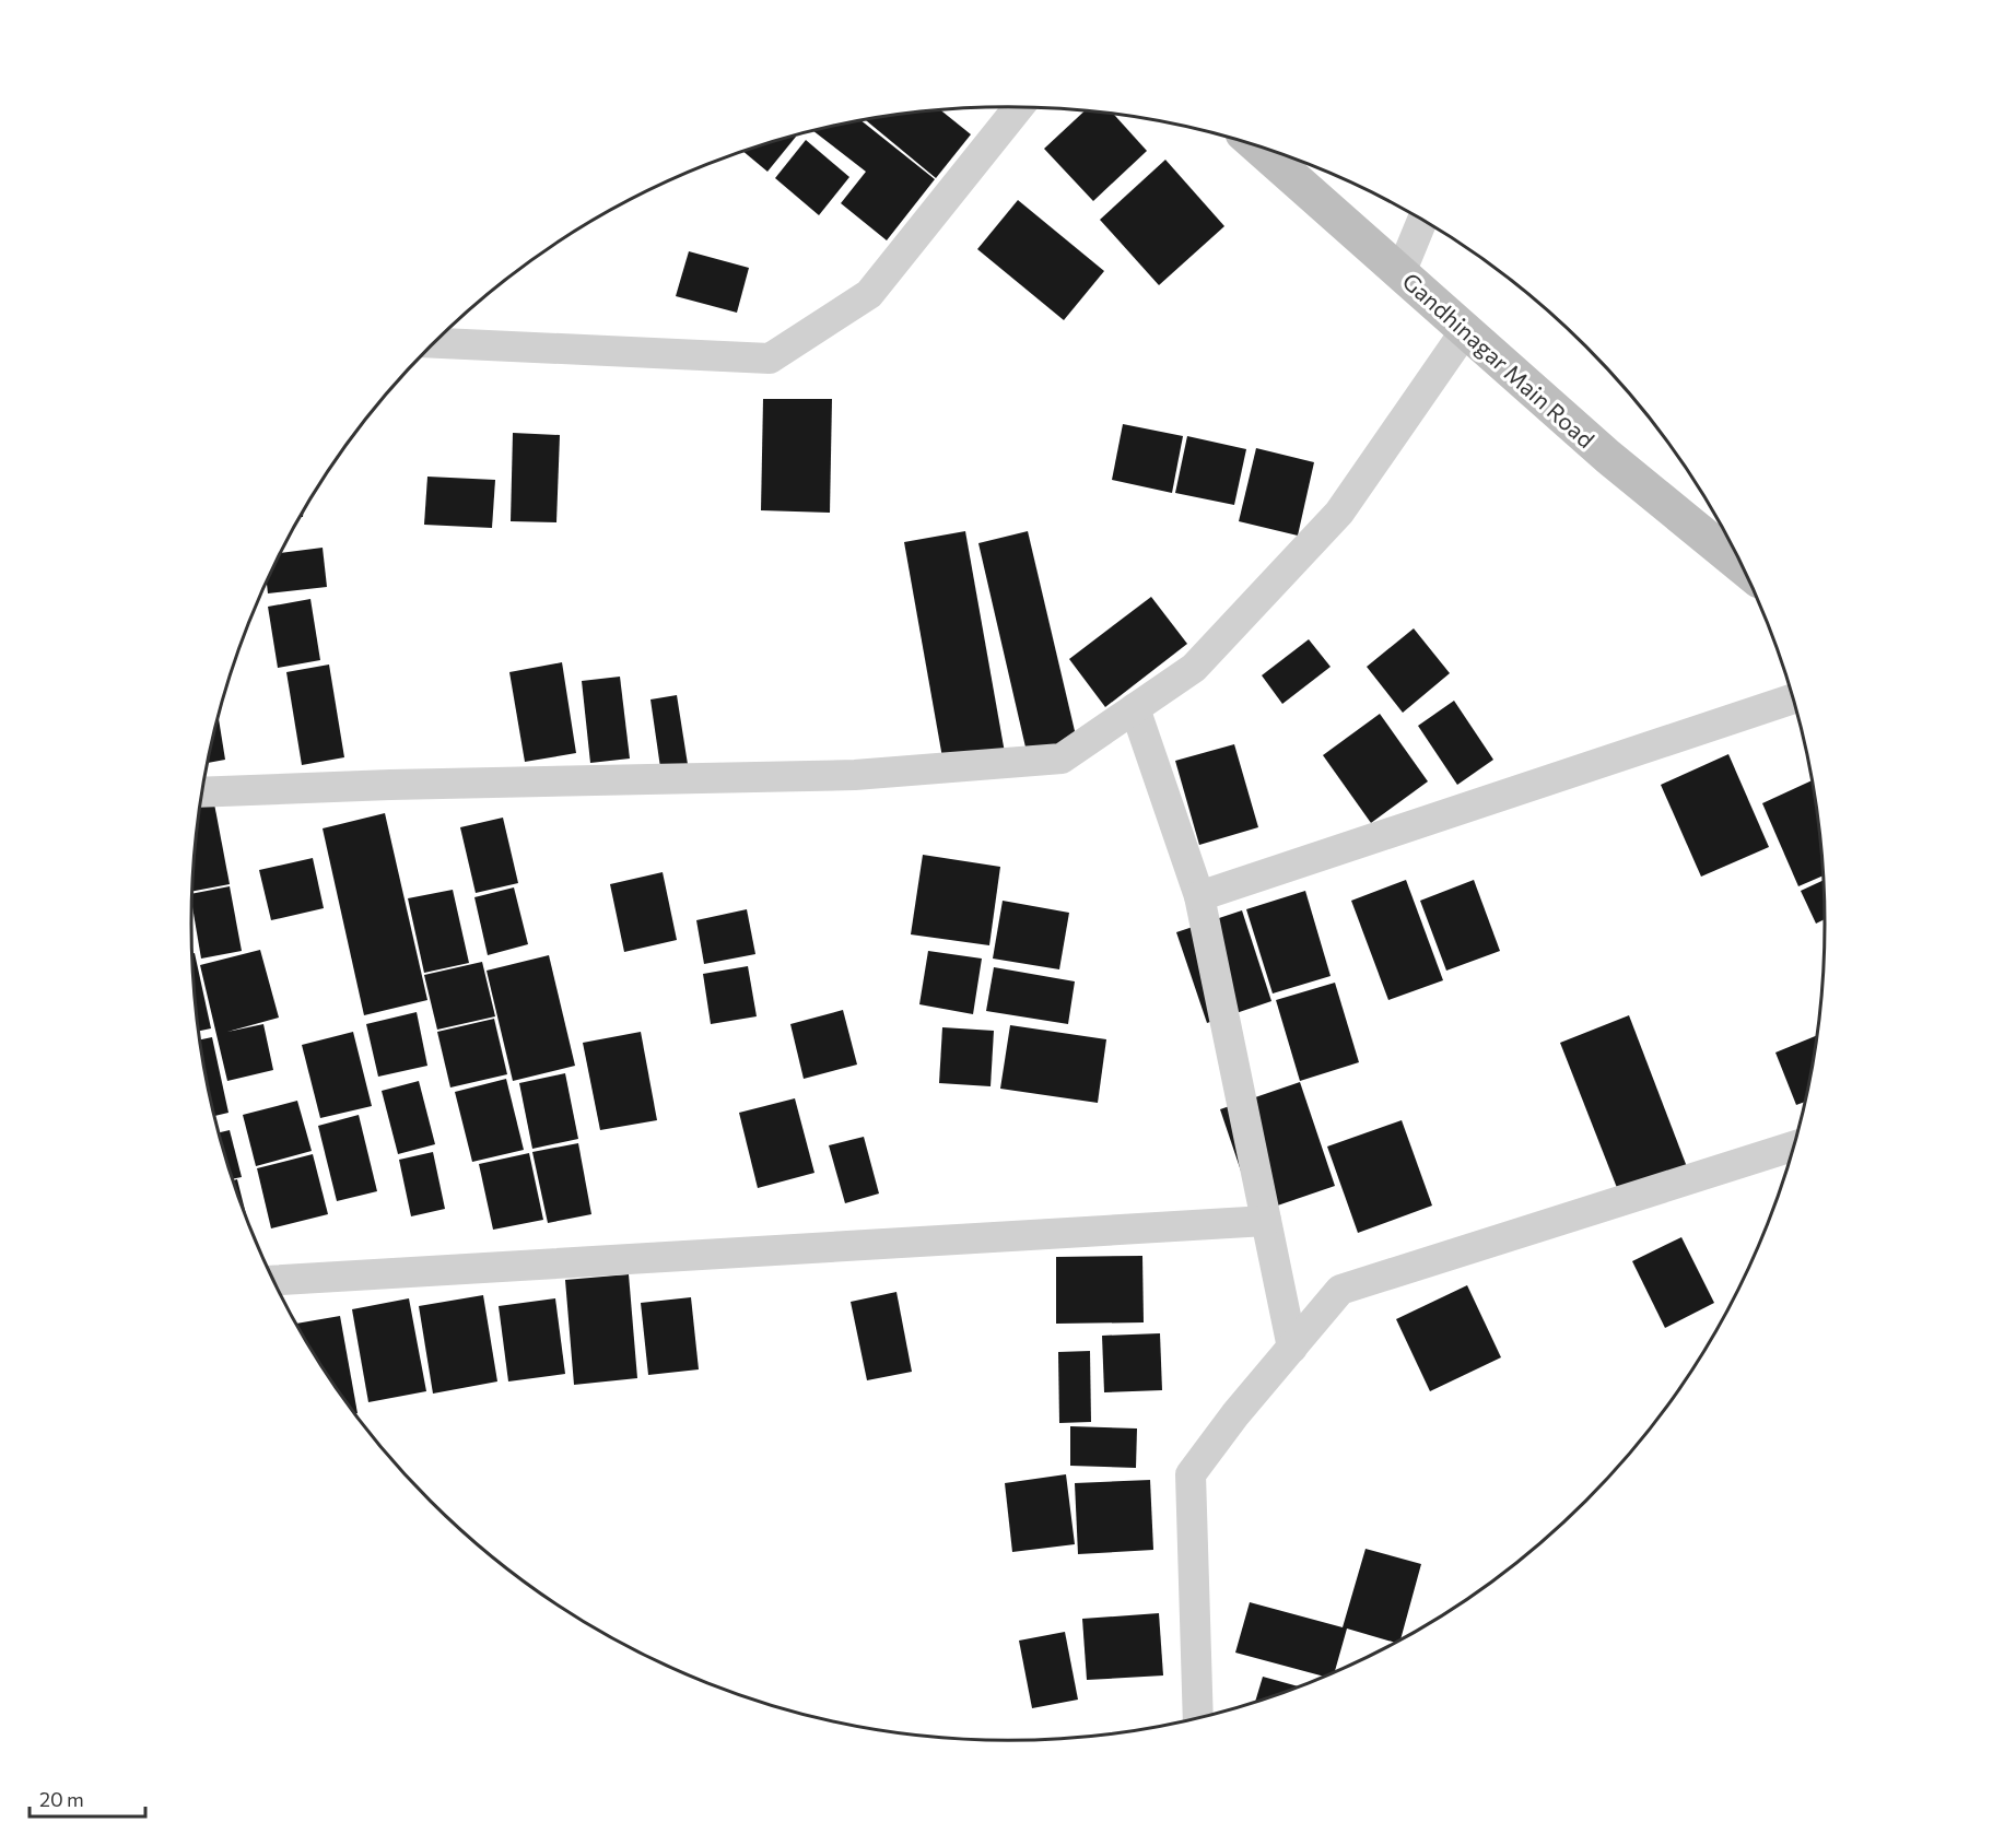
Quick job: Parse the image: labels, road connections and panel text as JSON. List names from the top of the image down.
{
  "streets": {
    "street": ["Gandhinagar Main Road"]
  },
  "scale_bar": "20 m"
}
